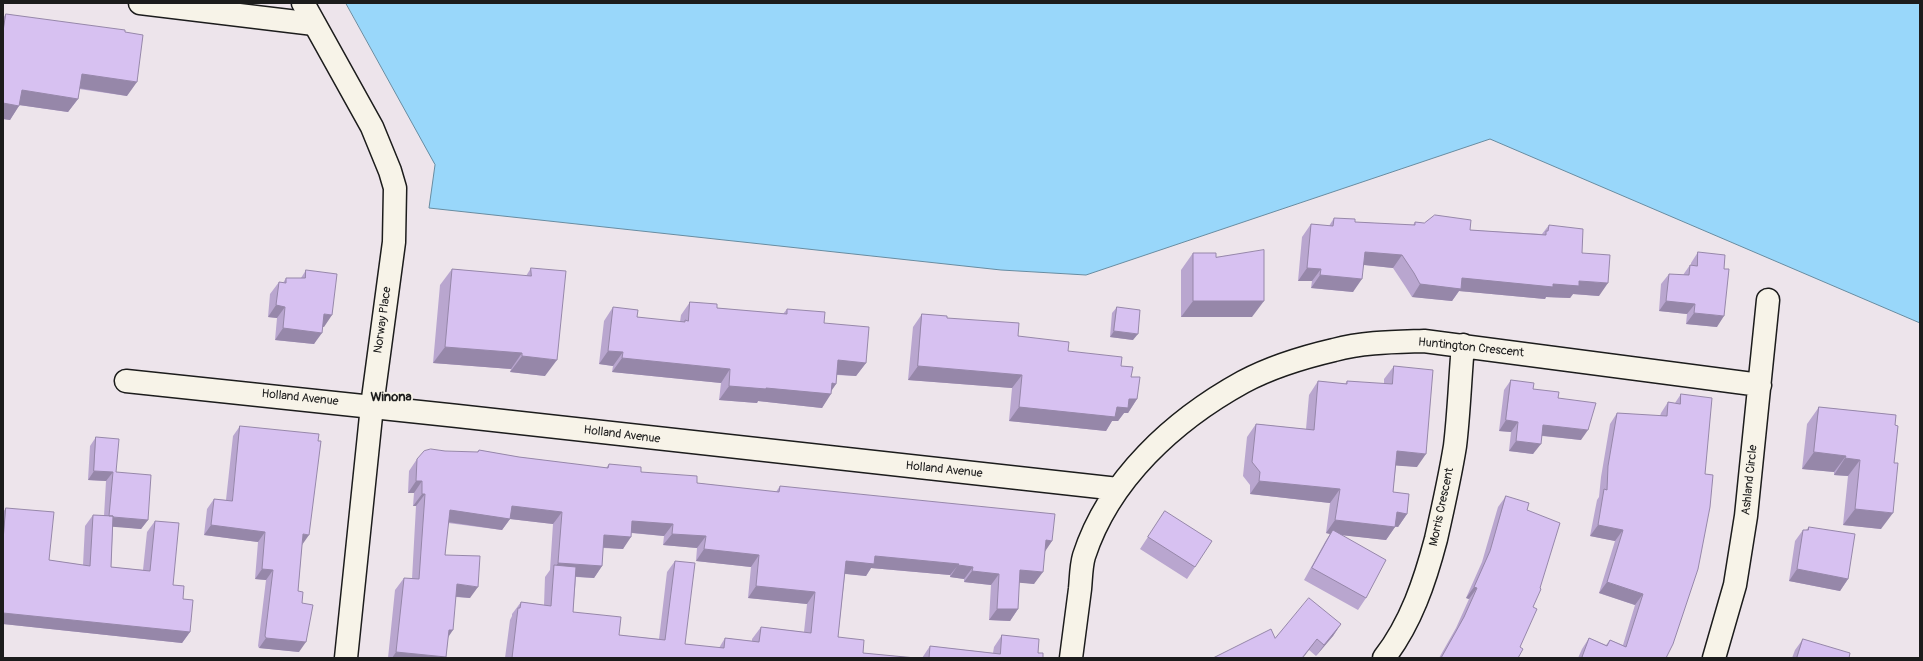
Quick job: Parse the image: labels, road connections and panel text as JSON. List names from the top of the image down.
{
  "streets": {
    "street": [
      "Norway Place",
      "Huntington Crescent",
      "Holland Avenue",
      "Ashland Circle",
      "Morris Crescent"
    ]
  },
  "crossings": [
    ["Norway Place", "Holland Avenue"],
    ["Huntington Crescent", "Holland Avenue"],
    ["Huntington Crescent", "Ashland Circle"],
    ["Huntington Crescent", "Morris Crescent"]
  ],
  "districts": ["Winona"]
}
